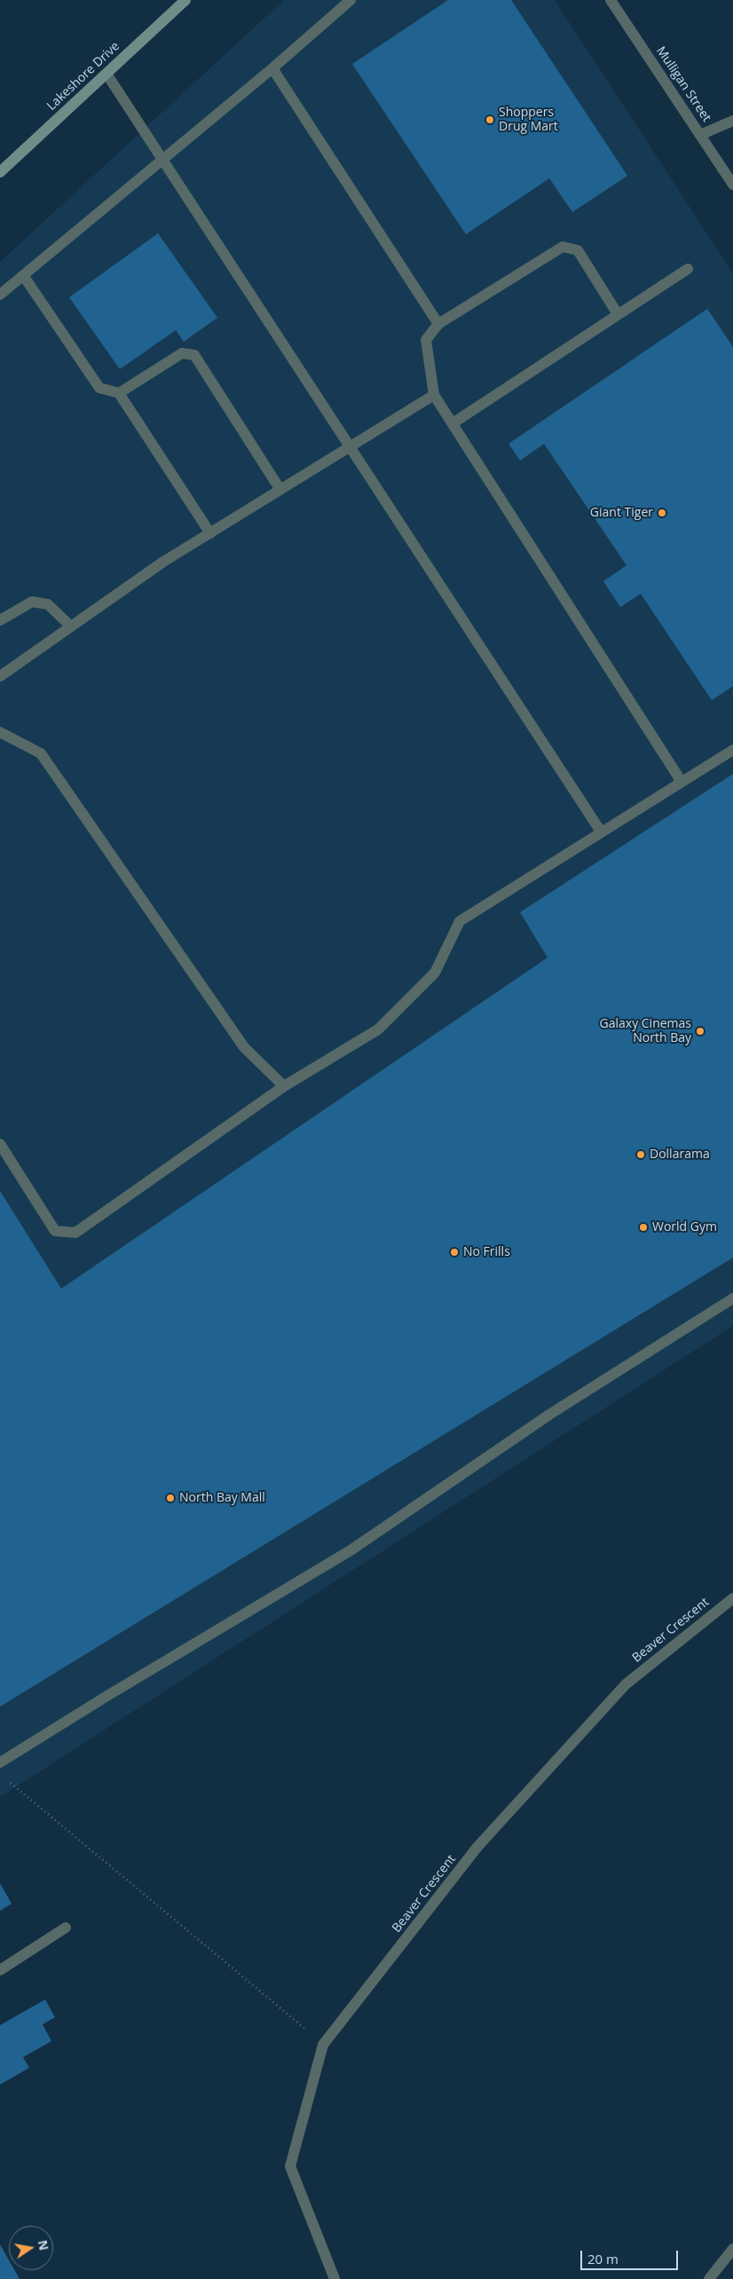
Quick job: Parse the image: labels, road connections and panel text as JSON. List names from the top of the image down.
{
  "streets": {
    "main road": ["Lakeshore Drive"],
    "street": ["Mulligan Street", "Beaver Crescent"]
  },
  "places": [
    "Shoppers Drug Mart",
    "Giant Tiger",
    "Galaxy Cinemas North Bay",
    "Dollarama",
    "World Gym",
    "No Frills",
    "North Bay Mall"
  ],
  "scale_bar": "20 m",
  "north": "right"
}
